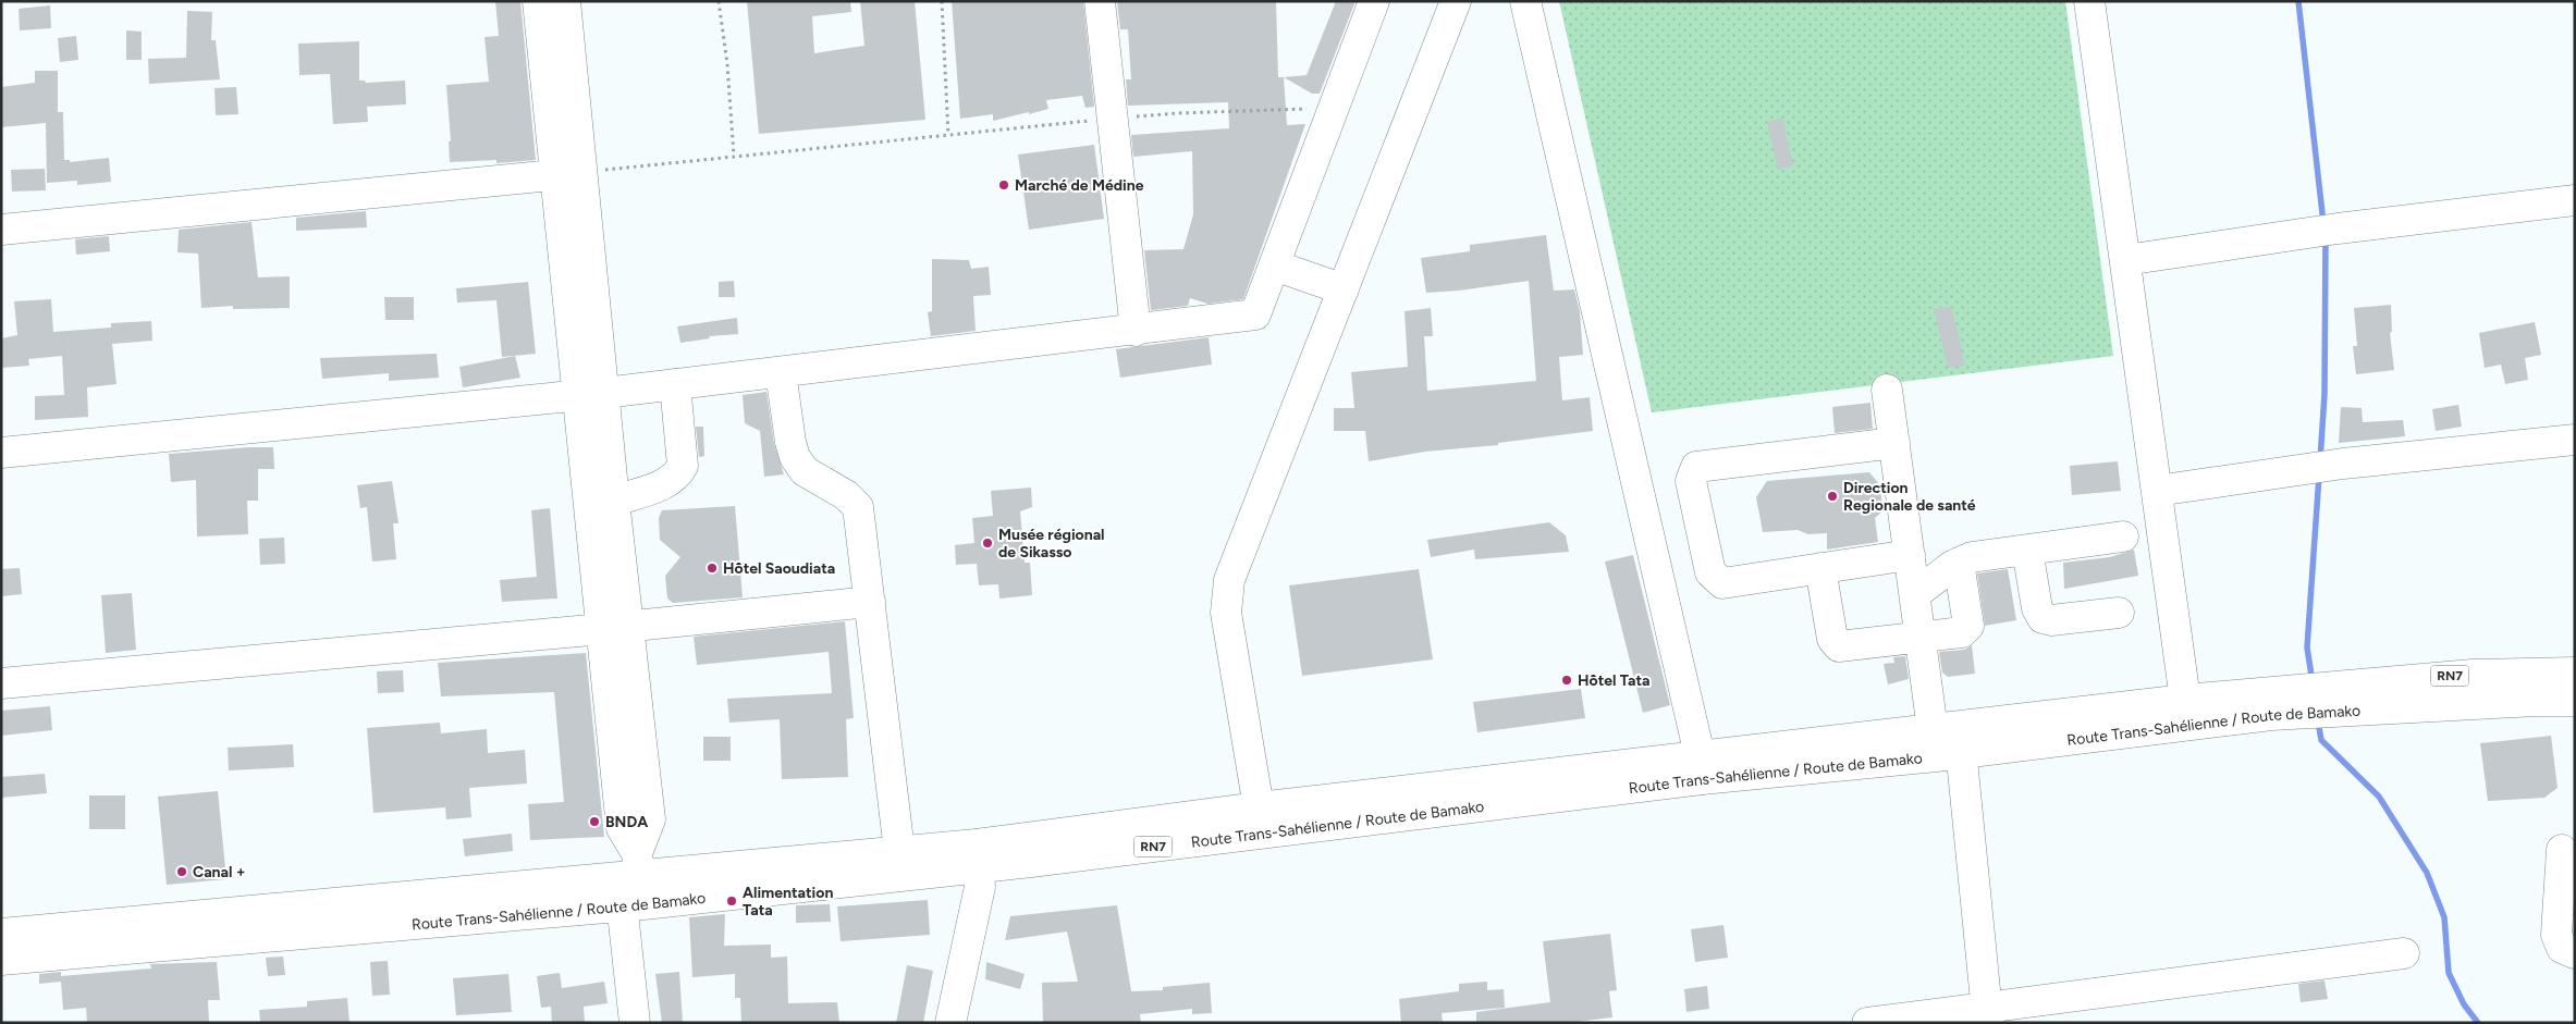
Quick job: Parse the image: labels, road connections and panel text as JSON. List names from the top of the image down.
{
  "streets": {
    "main road": ["RN7", "Route Trans-Sahélienne / Route de Bamako"]
  },
  "places": [
    "Marché de Médine",
    "Direction Regionale de santé",
    "Musée régional de Sikasso",
    "Hôtel Saoudiata",
    "Hôtel Tata",
    "BNDA",
    "Canal +",
    "Alimentation Tata"
  ]
}
